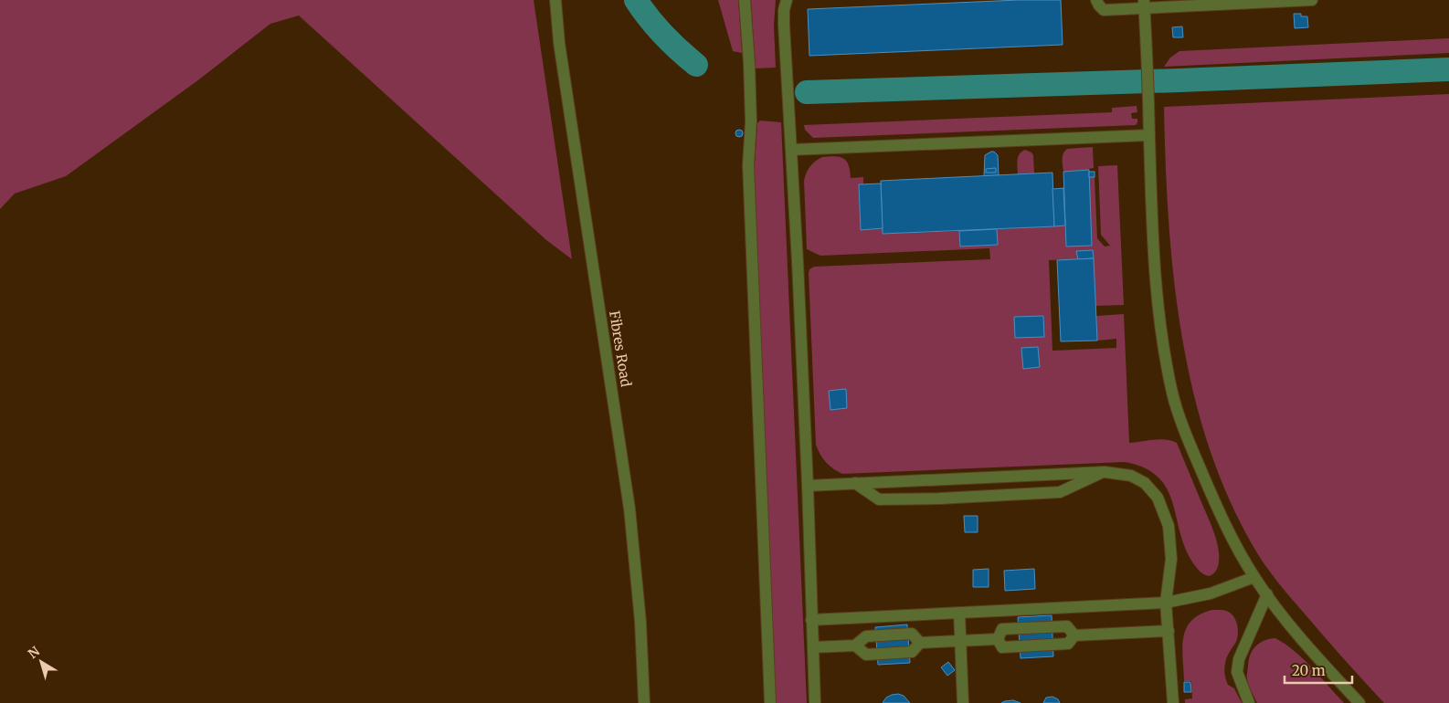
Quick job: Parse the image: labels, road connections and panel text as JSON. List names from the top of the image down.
{
  "streets": {
    "street": ["Fibres Road"]
  },
  "scale_bar": "20 m",
  "north": "top left"
}
